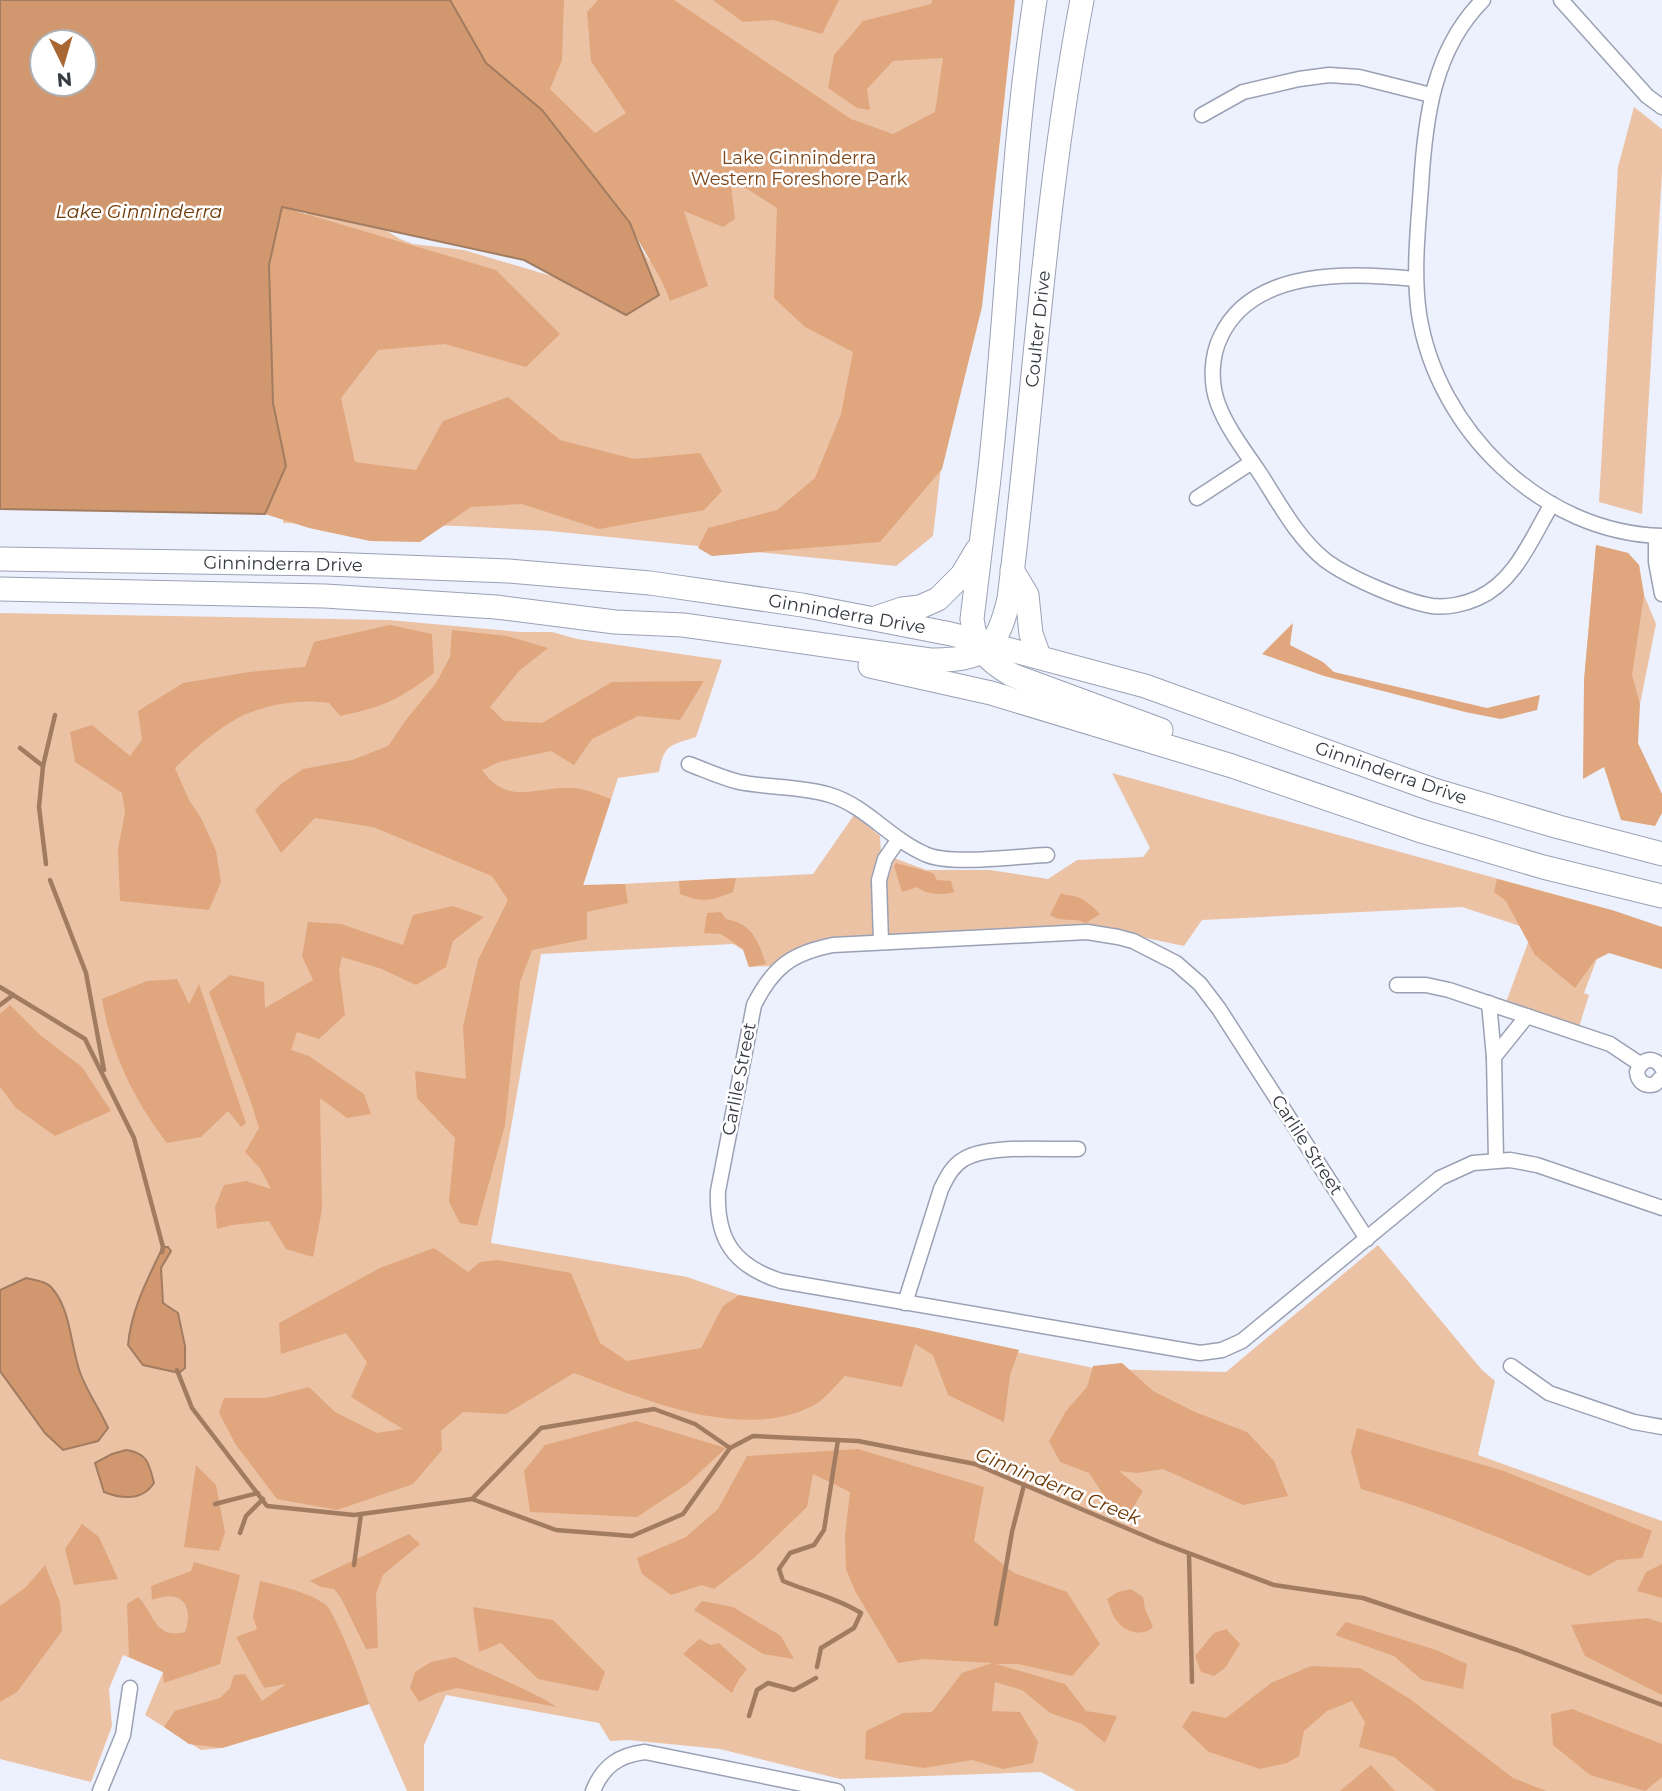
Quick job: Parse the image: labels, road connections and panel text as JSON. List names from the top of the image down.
{
  "streets": {
    "main road": ["Coulter Drive", "Ginninderra Drive"],
    "street": ["Carlile Street"]
  },
  "crossings": [
    ["Coulter Drive", "Ginninderra Drive"]
  ],
  "water": ["Lake Ginninderra", "Ginninderra Creek"],
  "parks": ["Lake Ginninderra Western Foreshore Park"],
  "north": "bottom"
}
